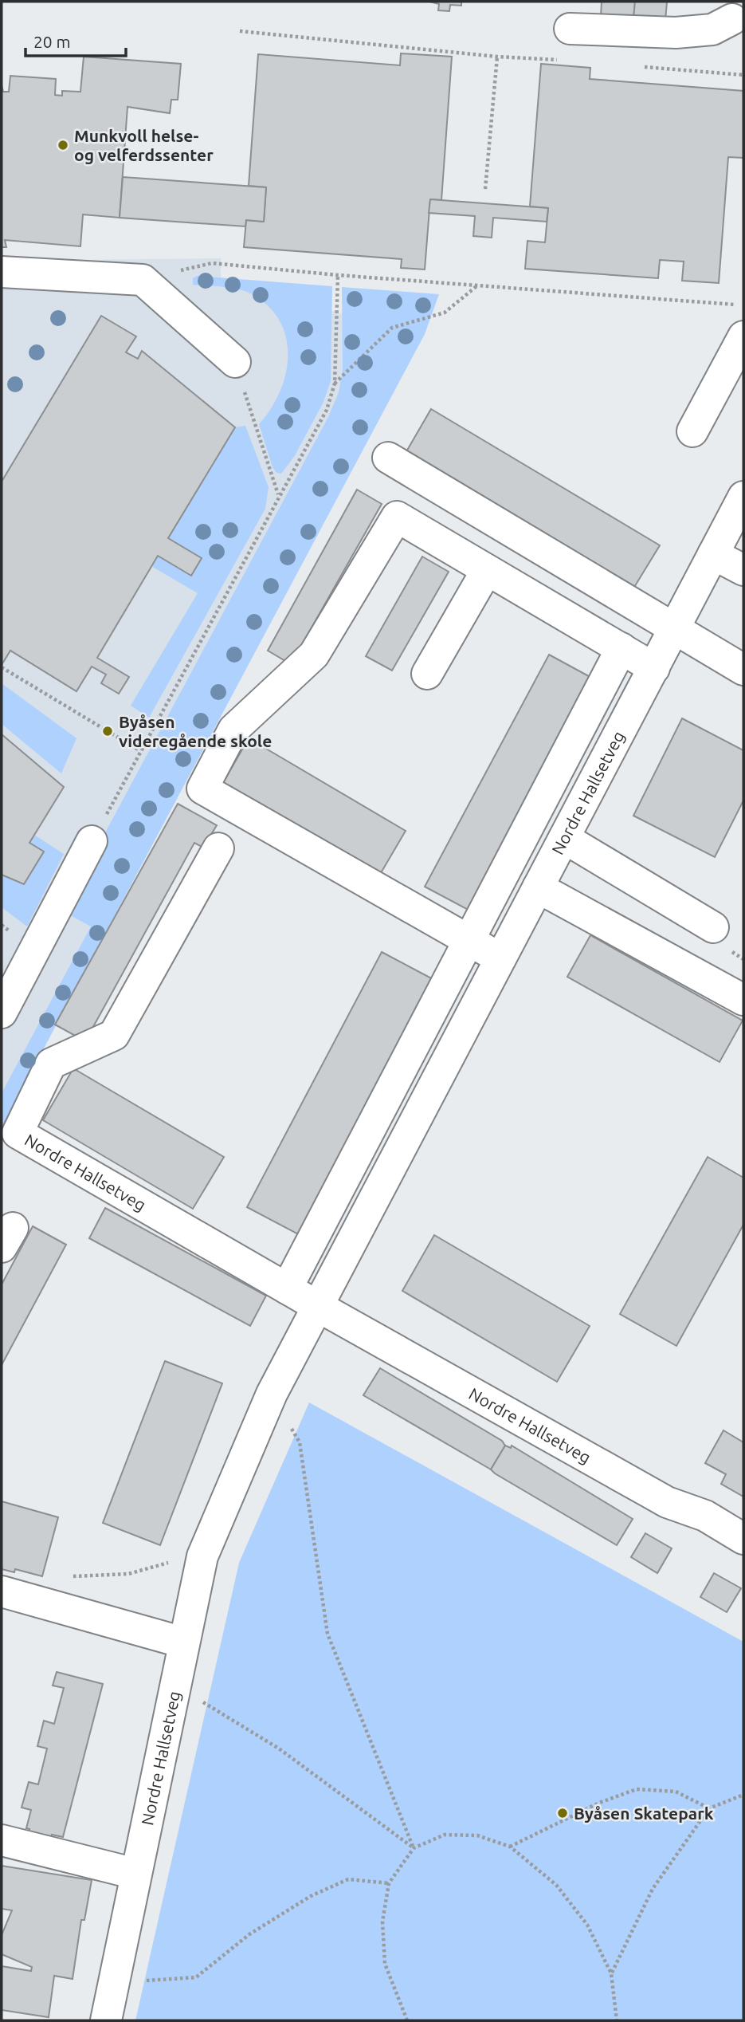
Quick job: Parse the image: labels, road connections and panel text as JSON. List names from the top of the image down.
{
  "streets": {
    "street": ["Nordre Hallsetveg"]
  },
  "places": ["Munkvoll helse- og velferdssenter", "Byåsen videregående skole", "Byåsen Skatepark"],
  "scale_bar": "20 m"
}
